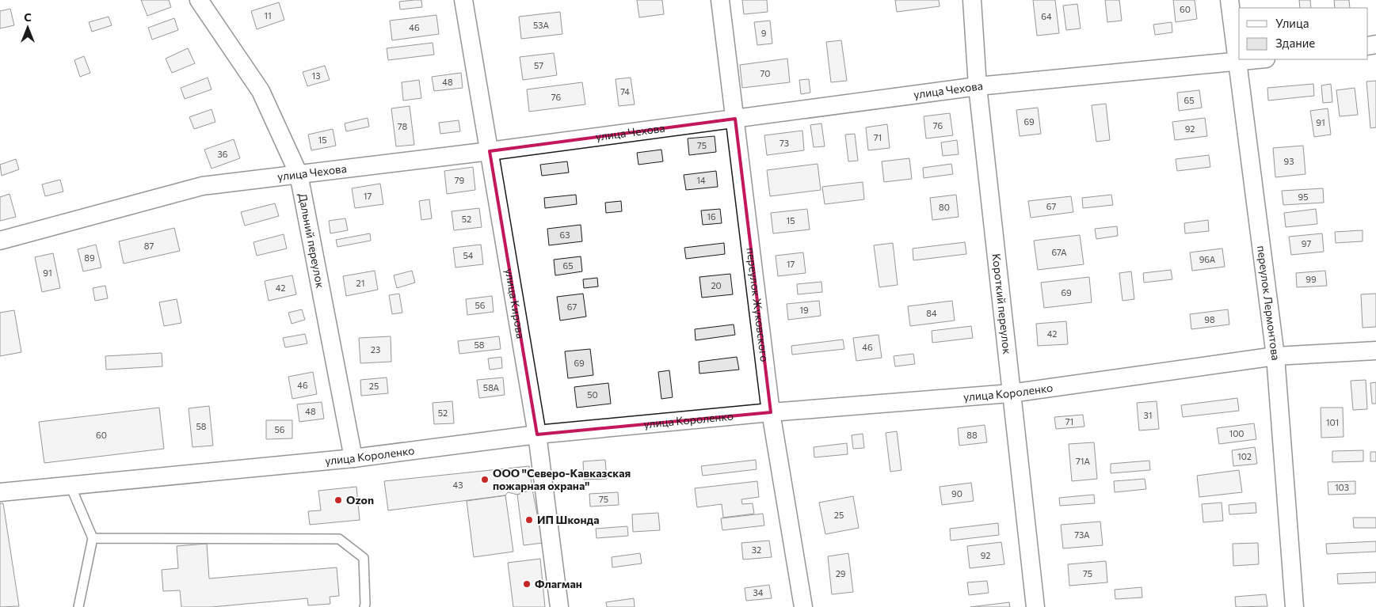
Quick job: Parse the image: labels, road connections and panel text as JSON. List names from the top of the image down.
{
  "streets": {
    "street": [
      "улица Чехова",
      "Дальний переулок",
      "улица Кирова",
      "переулок Лермонтова",
      "переулок Жуковского",
      "Короткий переулок",
      "улица Короленко"
    ]
  },
  "crossings": [
    ["улица Чехова", "Дальний переулок"],
    ["улица Чехова", "улица Кирова"],
    ["улица Чехова", "переулок Лермонтова"],
    ["улица Чехова", "переулок Жуковского"],
    ["улица Чехова", "Короткий переулок"],
    ["Дальний переулок", "улица Короленко"],
    ["улица Кирова", "улица Короленко"],
    ["переулок Лермонтова", "улица Короленко"],
    ["переулок Жуковского", "улица Короленко"],
    ["Короткий переулок", "улица Короленко"]
  ],
  "places": [
    "ООО \"Северо-Кавказская пожарная охрана\"",
    "Ozon",
    "ИП Шконда",
    "Флагман"
  ],
  "house_numbers": [
    "60",
    "11",
    "64",
    "53А",
    "46",
    "9",
    "57",
    "70",
    "13",
    "48",
    "74",
    "76",
    "65",
    "69",
    "91",
    "76",
    "78",
    "92",
    "71",
    "15",
    "73",
    "75",
    "36",
    "93",
    "79",
    "14",
    "17",
    "95",
    "67",
    "80",
    "16",
    "52",
    "15",
    "63",
    "97",
    "87",
    "67А",
    "54",
    "89",
    "96А",
    "17",
    "65",
    "91",
    "99",
    "21",
    "20",
    "42",
    "69",
    "56",
    "67",
    "19",
    "84",
    "98",
    "42",
    "58",
    "46",
    "23",
    "69",
    "46",
    "25",
    "58А",
    "50",
    "48",
    "52",
    "31",
    "71",
    "101",
    "58",
    "56",
    "100",
    "60",
    "88",
    "102",
    "71А",
    "43",
    "103",
    "90",
    "75",
    "25",
    "73А",
    "32",
    "92",
    "29",
    "75",
    "34"
  ],
  "legend": ["Улица", "Здание"],
  "north": "top"
}
